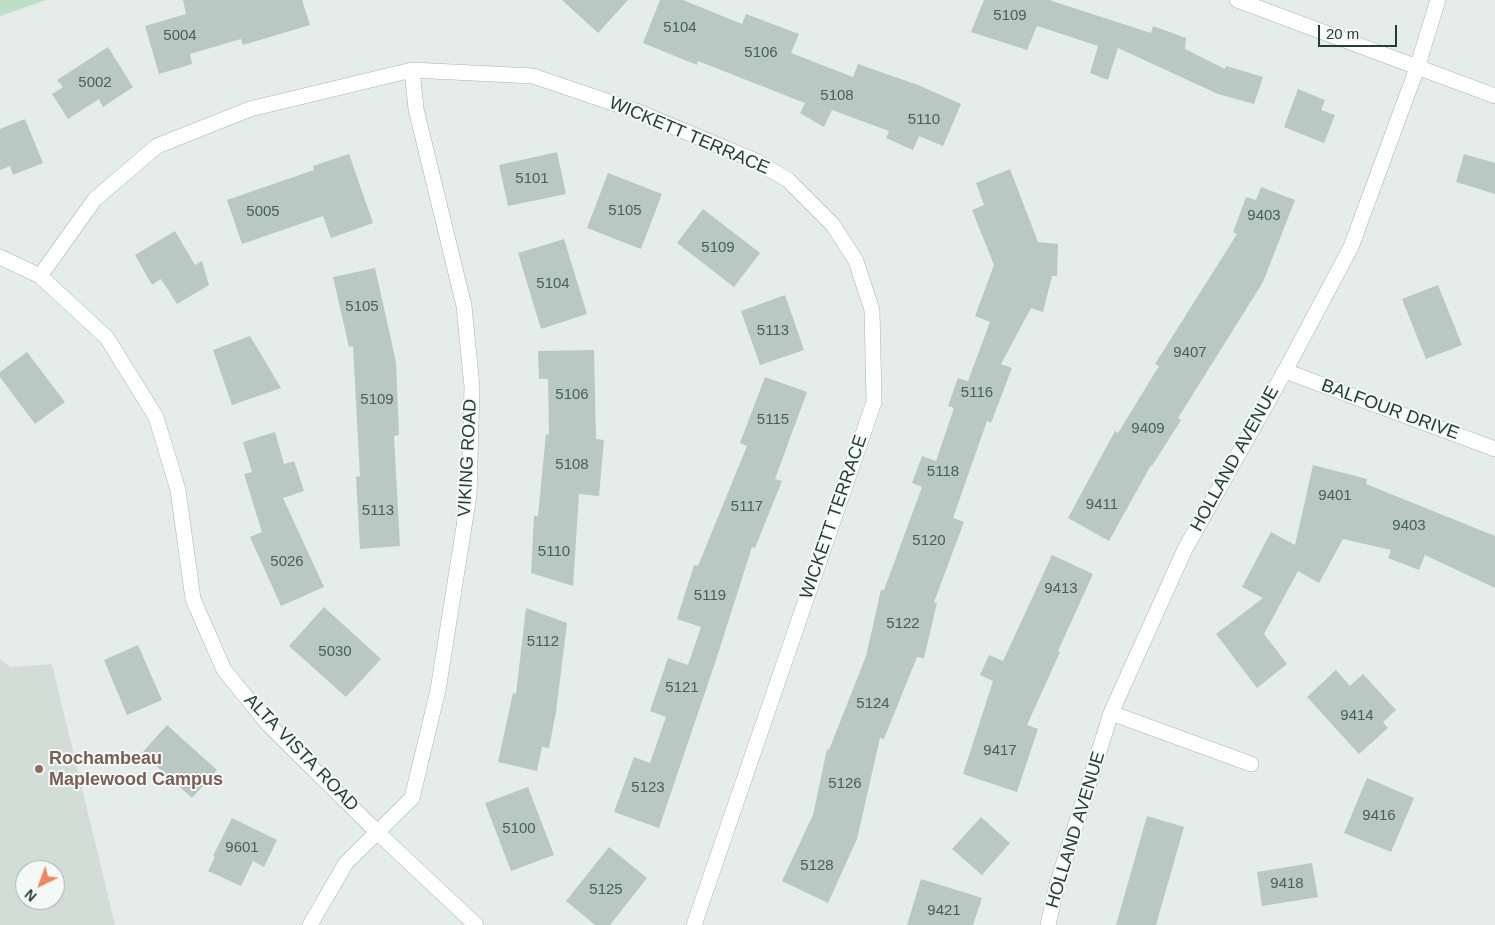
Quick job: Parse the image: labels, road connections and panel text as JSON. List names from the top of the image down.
{
  "streets": {
    "street": [
      "WICKETT TERRACE",
      "BALFOUR DRIVE",
      "VIKING ROAD",
      "HOLLAND AVENUE",
      "ALTA VISTA ROAD"
    ]
  },
  "crossings": [
    ["WICKETT TERRACE", "VIKING ROAD"],
    ["WICKETT TERRACE", "ALTA VISTA ROAD"],
    ["BALFOUR DRIVE", "HOLLAND AVENUE"],
    ["VIKING ROAD", "ALTA VISTA ROAD"]
  ],
  "places": ["Rochambeau Maplewood Campus"],
  "house_numbers": [
    "5109",
    "5104",
    "5004",
    "5106",
    "5002",
    "5108",
    "5110",
    "5101",
    "5105",
    "5005",
    "9403",
    "5109",
    "5104",
    "5105",
    "5113",
    "9407",
    "5116",
    "5106",
    "5109",
    "5115",
    "9409",
    "5108",
    "5118",
    "9401",
    "9411",
    "5117",
    "5113",
    "9403",
    "5120",
    "5110",
    "5026",
    "9413",
    "5119",
    "5122",
    "5112",
    "5030",
    "5121",
    "5124",
    "9414",
    "9417",
    "5126",
    "5123",
    "9416",
    "5100",
    "9601",
    "5128",
    "9418",
    "5125",
    "9421"
  ],
  "scale_bar": "20 m",
  "north": "bottom left"
}
